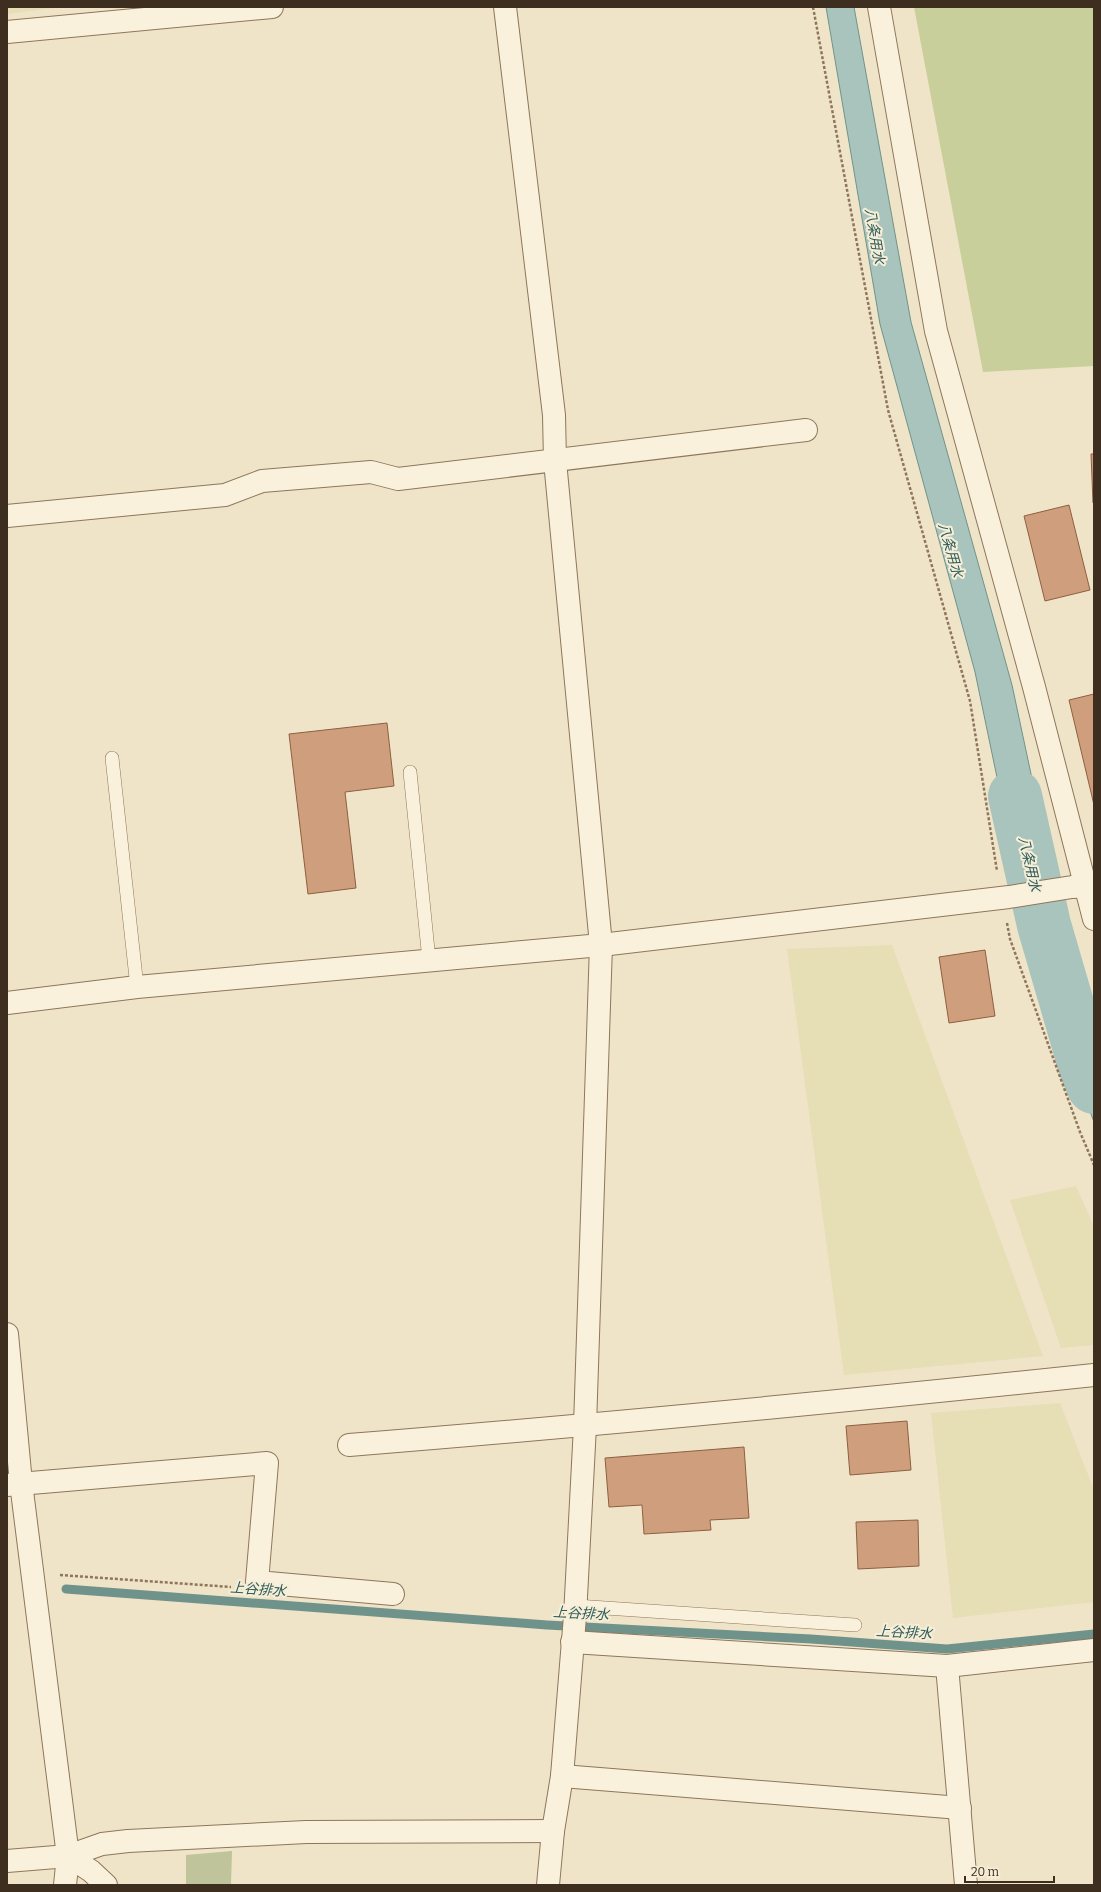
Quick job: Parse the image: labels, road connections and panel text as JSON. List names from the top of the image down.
{
  "water": ["八条用水", "上谷排水"],
  "scale_bar": "20 m"
}
